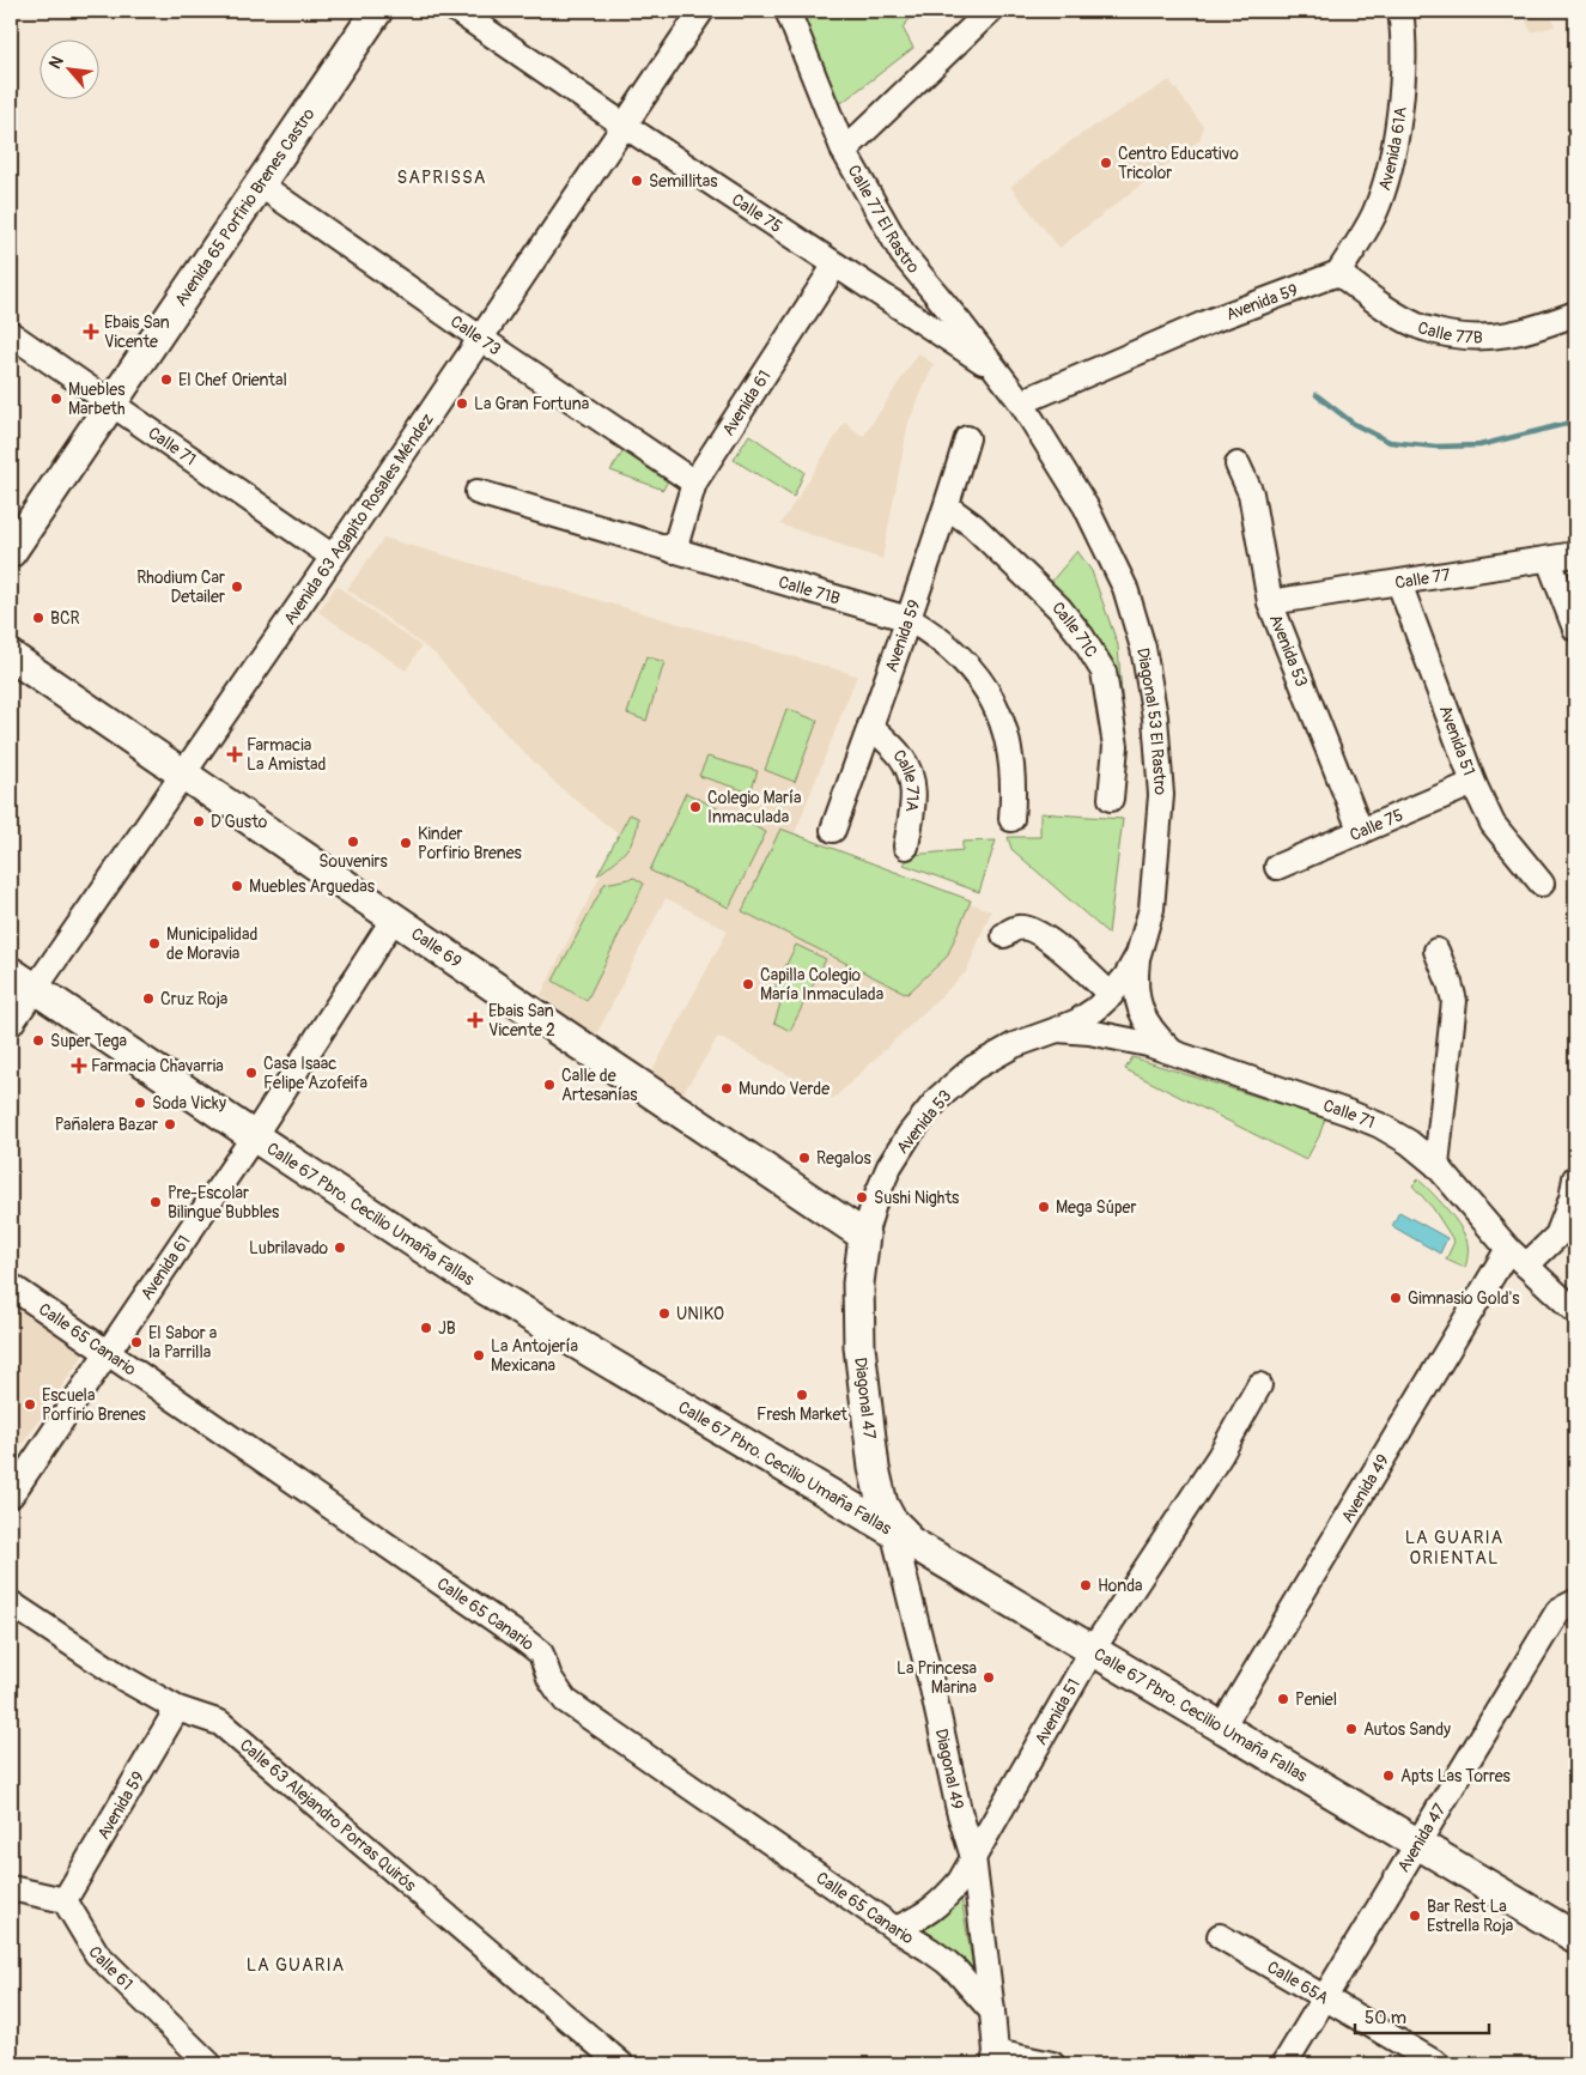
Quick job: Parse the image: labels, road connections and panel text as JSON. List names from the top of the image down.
{
  "streets": {
    "main road": [
      "Avenida 65 Porfirio Brenes Castro",
      "Calle 69",
      "Calle 67 Pbro. Cecilio Umaña Fallas",
      "Diagonal 47"
    ],
    "street": [
      "Avenida 61A",
      "Calle 75",
      "Calle 77 El Rastro",
      "Avenida 59",
      "Calle 77B",
      "Calle 73",
      "Avenida 61",
      "Calle 71",
      "Avenida 63 Agapito Rosales Méndez",
      "Calle 77",
      "Calle 71B",
      "Calle 71C",
      "Avenida 53",
      "Diagonal 53 El Rastro",
      "Avenida 51",
      "Calle 71A",
      "Calle 65 Canario",
      "Avenida 49",
      "Diagonal 49",
      "Calle 63 Alejandro Porras Quirós",
      "Avenida 47",
      "Calle 61",
      "Calle 65A"
    ]
  },
  "crossings": [
    ["Avenida 61A", "Avenida 59"],
    ["Avenida 61A", "Calle 77B"],
    ["Avenida 65 Porfirio Brenes Castro", "Calle 73"],
    ["Avenida 65 Porfirio Brenes Castro", "Calle 71"],
    ["Calle 75", "Calle 77 El Rastro"],
    ["Calle 75", "Avenida 61"],
    ["Calle 75", "Avenida 63 Agapito Rosales Méndez"],
    ["Calle 75", "Avenida 53"],
    ["Calle 75", "Avenida 51"],
    ["Calle 77 El Rastro", "Avenida 59"],
    ["Calle 77 El Rastro", "Diagonal 53 El Rastro"],
    ["Avenida 59", "Calle 77B"],
    ["Avenida 59", "Calle 71B"],
    ["Avenida 59", "Calle 71C"],
    ["Avenida 59", "Diagonal 53 El Rastro"],
    ["Avenida 59", "Calle 71A"],
    ["Avenida 59", "Calle 63 Alejandro Porras Quirós"],
    ["Avenida 59", "Calle 61"],
    ["Calle 73", "Avenida 61"],
    ["Calle 73", "Avenida 63 Agapito Rosales Méndez"],
    ["Avenida 61", "Calle 71B"],
    ["Avenida 61", "Calle 69"],
    ["Avenida 61", "Calle 67 Pbro. Cecilio Umaña Fallas"],
    ["Avenida 61", "Calle 65 Canario"],
    ["Calle 71", "Avenida 63 Agapito Rosales Méndez"],
    ["Calle 71", "Avenida 53"],
    ["Calle 71", "Diagonal 53 El Rastro"],
    ["Calle 71", "Avenida 49"],
    ["Avenida 63 Agapito Rosales Méndez", "Calle 69"],
    ["Avenida 63 Agapito Rosales Méndez", "Calle 67 Pbro. Cecilio Umaña Fallas"],
    ["Calle 77", "Avenida 53"],
    ["Calle 77", "Avenida 51"],
    ["Avenida 53", "Diagonal 53 El Rastro"],
    ["Avenida 53", "Calle 69"],
    ["Avenida 53", "Diagonal 47"],
    ["Avenida 51", "Calle 67 Pbro. Cecilio Umaña Fallas"],
    ["Avenida 51", "Calle 65 Canario"],
    ["Avenida 51", "Diagonal 49"],
    ["Calle 69", "Diagonal 47"],
    ["Calle 67 Pbro. Cecilio Umaña Fallas", "Diagonal 47"],
    ["Calle 67 Pbro. Cecilio Umaña Fallas", "Avenida 49"],
    ["Calle 67 Pbro. Cecilio Umaña Fallas", "Diagonal 49"],
    ["Calle 67 Pbro. Cecilio Umaña Fallas", "Avenida 47"],
    ["Calle 65 Canario", "Diagonal 49"],
    ["Diagonal 47", "Diagonal 49"],
    ["Avenida 47", "Calle 65A"]
  ],
  "districts": ["SAPRISSA", "LA GUARIA ORIENTAL", "LA GUARIA"],
  "places": {
    "other": [
      "Centro Educativo Tricolor",
      "Semillitas",
      "El Chef Oriental",
      "Muebles Marbeth",
      "La Gran Fortuna",
      "Rhodium Car Detailer",
      "BCR",
      "Colegio María Inmaculada",
      "D'Gusto",
      "Souvenirs",
      "Kinder Porfirio Brenes",
      "Muebles Arguedas",
      "Municipalidad de Moravia",
      "Capilla Colegio María Inmaculada",
      "Cruz Roja",
      "Super Tega",
      "Casa Isaac Felipe Azofeifa",
      "Calle de Artesanías",
      "Mundo Verde",
      "Soda Vicky",
      "Pañalera Bazar",
      "Regalos",
      "Sushi Nights",
      "Pre-Escolar Bilingue Bubbles",
      "Mega Súper",
      "Lubrilavado",
      "Gimnasio Gold's",
      "UNIKO",
      "JB",
      "El Sabor a la Parrilla",
      "La Antojería Mexicana",
      "Fresh Market",
      "Escuela Porfirio Brenes",
      "Honda",
      "La Princesa Marina",
      "Peniel",
      "Autos Sandy",
      "Apts Las Torres",
      "Bar Rest La Estrella Roja"
    ],
    "health": [
      "Ebais San Vicente",
      "Farmacia La Amistad",
      "Ebais San Vicente 2",
      "Farmacia Chavarria"
    ]
  },
  "scale_bar": "50 m",
  "north": "top left"
}
